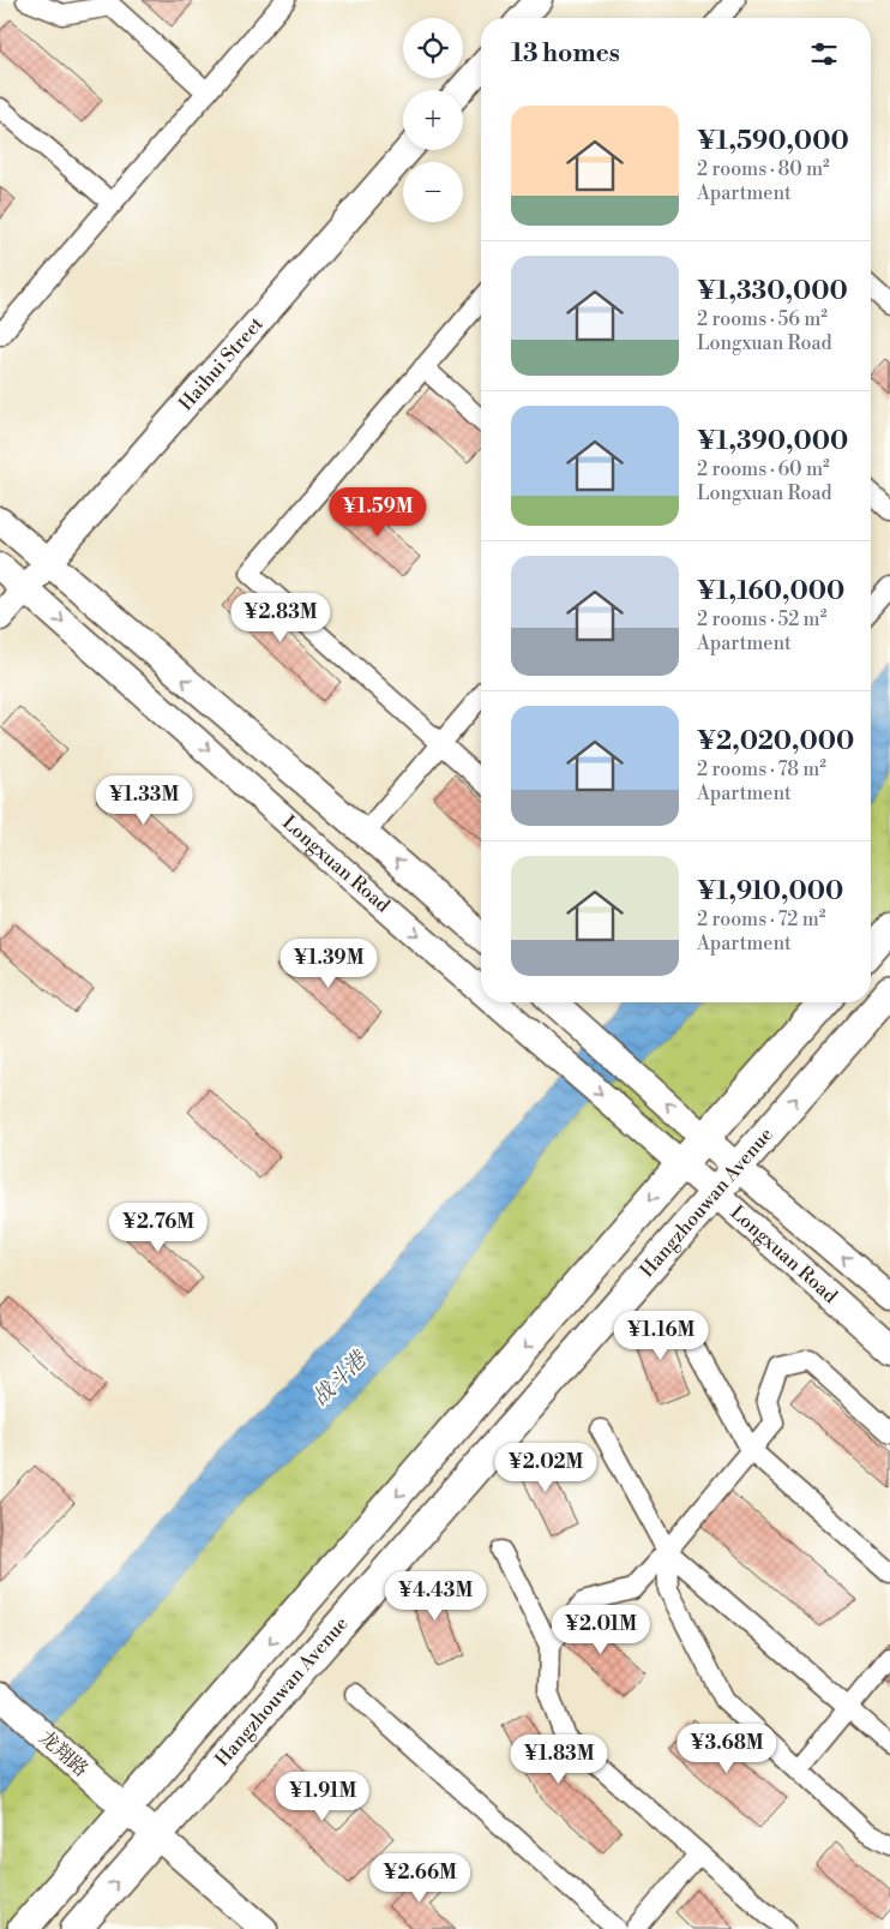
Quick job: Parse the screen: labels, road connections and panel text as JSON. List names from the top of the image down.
{
  "streets": {
    "main road": ["Hangzhouwan Avenue"],
    "street": ["Haihui Street", "Longxuan Road", "龙翔路"]
  },
  "crossings": [
    ["Haihui Street", "Longxuan Road"],
    ["Longxuan Road", "Hangzhouwan Avenue"],
    ["Hangzhouwan Avenue", "龙翔路"]
  ],
  "water": ["战斗港"],
  "page": {
    "map_buttons": ["+", "−"],
    "heading": "13 homes",
    "list": [
      {
        "name": "¥1,590,000",
        "note": "2 rooms · 80 m² · Apartment"
      },
      {
        "name": "¥1,330,000",
        "note": "2 rooms · 56 m² · Longxuan Road"
      },
      {
        "name": "¥1,390,000",
        "note": "2 rooms · 60 m² · Longxuan Road"
      },
      {
        "name": "¥1,160,000",
        "note": "2 rooms · 52 m² · Apartment"
      },
      {
        "name": "¥2,020,000",
        "note": "2 rooms · 78 m² · Apartment"
      },
      {
        "name": "¥1,910,000",
        "note": "2 rooms · 72 m² · Apartment"
      }
    ],
    "price": [
      "¥1.59M",
      "¥2.83M",
      "¥1.33M",
      "¥1.39M",
      "¥2.76M",
      "¥1.16M",
      "¥2.02M",
      "¥4.43M",
      "¥2.01M",
      "¥3.68M",
      "¥1.83M",
      "¥1.91M",
      "¥2.66M"
    ]
  }
}
